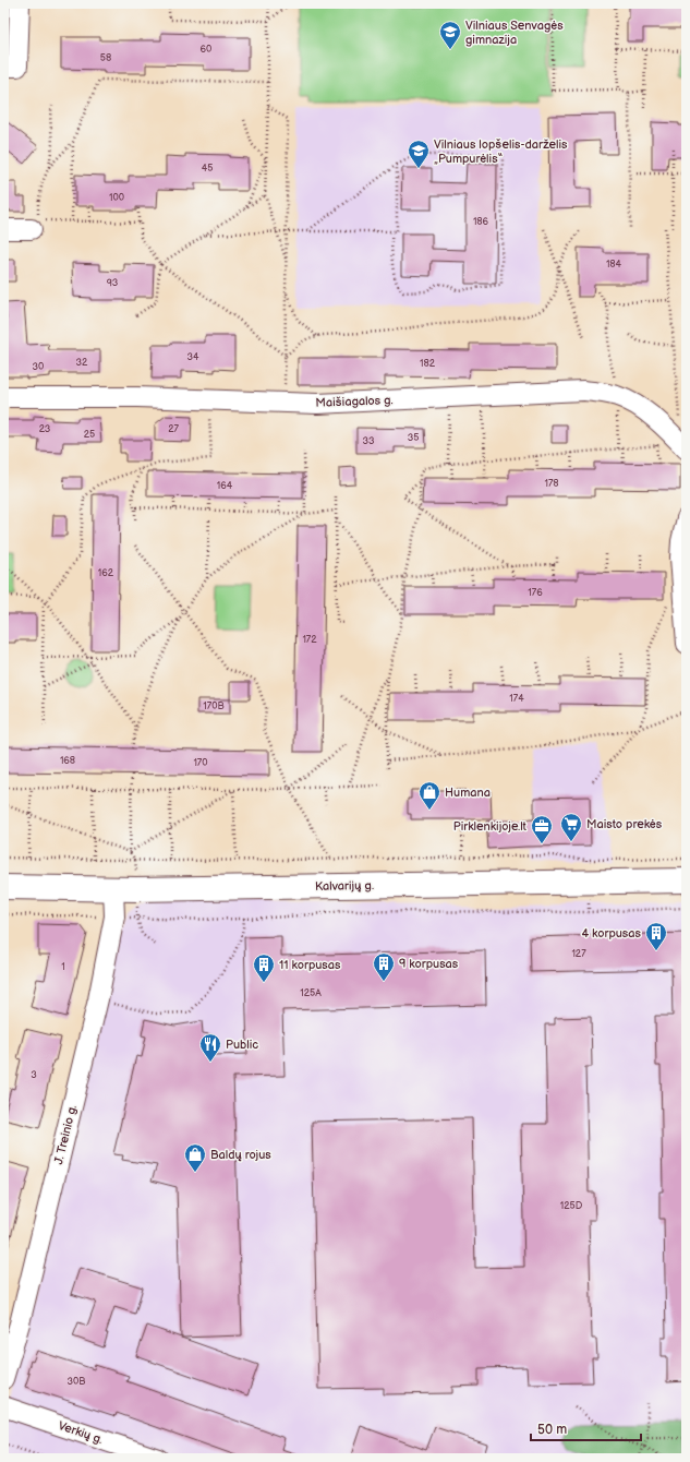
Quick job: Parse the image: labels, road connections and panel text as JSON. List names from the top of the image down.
{
  "streets": {
    "main road": ["Kalvarijų g."],
    "street": ["Maišiagalos g.", "J. Treinio g.", "Verkių g."]
  },
  "crossings": [
    ["Kalvarijų g.", "J. Treinio g."]
  ],
  "places": {
    "school or university": ["Vilniaus Senvagės gimnazija", "Vilniaus lopšelis-darželis „Pumpurėlis“"],
    "shop": ["Humana", "Baldų rojus"],
    "supermarket": ["Maisto prekės"],
    "office": ["Pirklenkijoje.lt"],
    "building": ["4 korpusas", "9 korpusas", "11 korpusas"],
    "restaurant": ["Public"]
  },
  "house_numbers": [
    "60",
    "58",
    "45",
    "100",
    "186",
    "184",
    "93",
    "34",
    "32",
    "182",
    "30",
    "23",
    "27",
    "25",
    "35",
    "33",
    "178",
    "164",
    "162",
    "176",
    "172",
    "174",
    "170B",
    "168",
    "170",
    "127",
    "1",
    "125A",
    "3",
    "125D",
    "30B"
  ],
  "scale_bar": "50 m"
}
